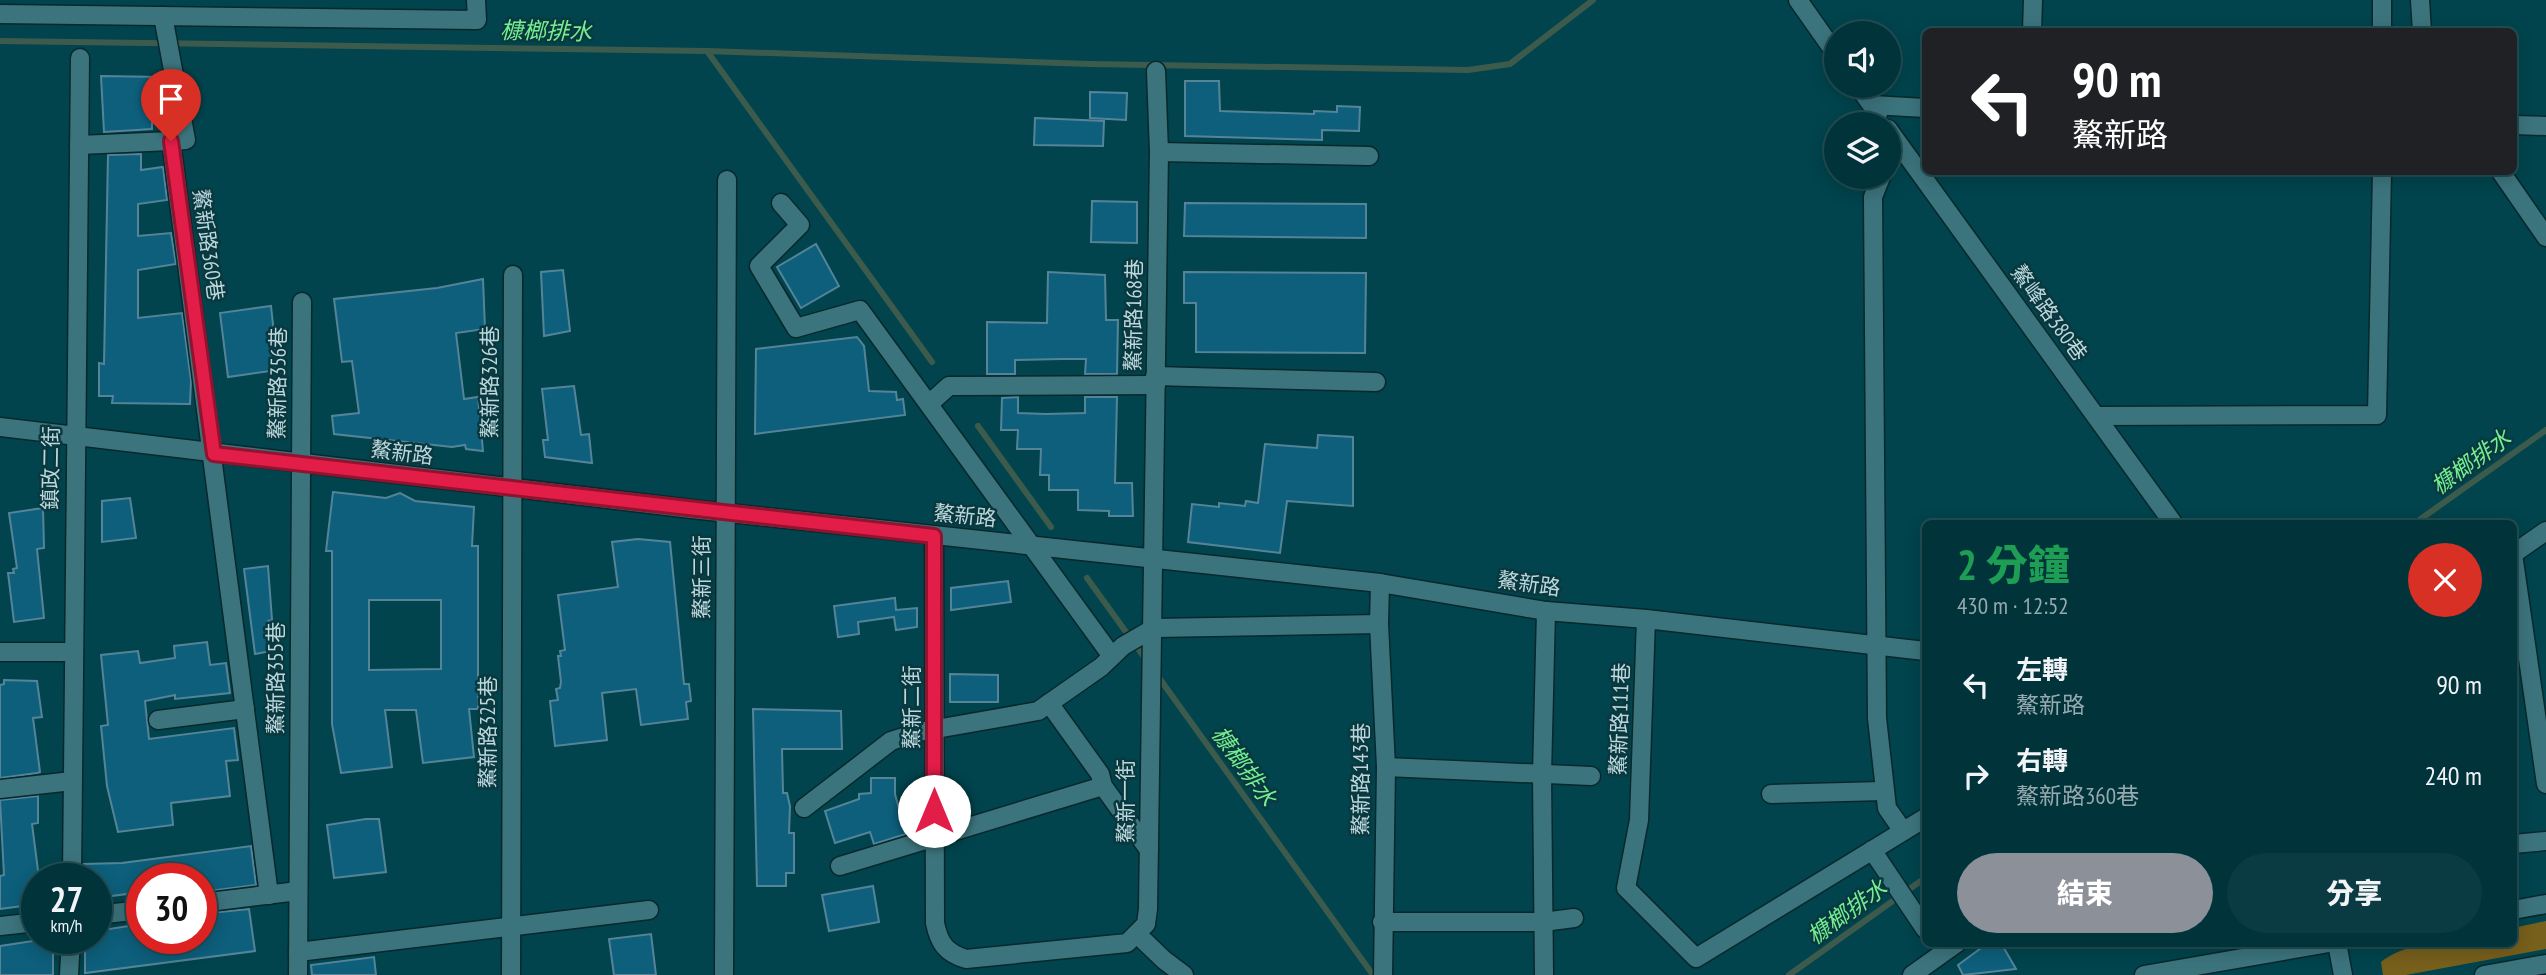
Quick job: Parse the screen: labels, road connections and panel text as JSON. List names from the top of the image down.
{
  "streets": {
    "street": [
      "鰲新路360巷",
      "鰲峰路380巷",
      "鰲新路168巷",
      "鰲新路326巷",
      "鰲新路356巷",
      "鰲新路",
      "鎮政二街",
      "鰲新三街",
      "鰲新路355巷",
      "鰲新二街",
      "鰲新路111巷",
      "鰲新路325巷",
      "鰲新路143巷",
      "鰲新一街"
    ]
  },
  "crossings": [
    ["鰲新路360巷", "鰲新路"],
    ["鰲新路168巷", "鰲新路"],
    ["鰲新路168巷", "鰲新一街"],
    ["鰲新路326巷", "鰲新路"],
    ["鰲新路326巷", "鰲新路325巷"],
    ["鰲新路356巷", "鰲新路"],
    ["鰲新路356巷", "鰲新路355巷"],
    ["鰲新路", "鎮政二街"],
    ["鰲新路", "鰲新三街"],
    ["鰲新路", "鰲新路355巷"],
    ["鰲新路", "鰲新二街"],
    ["鰲新路", "鰲新路111巷"],
    ["鰲新路", "鰲新路325巷"],
    ["鰲新路", "鰲新路143巷"],
    ["鰲新路", "鰲新一街"],
    ["鰲新二街", "鰲新一街"]
  ],
  "water": ["槺榔排水"],
  "page": {
    "turn": ["90 m", "鰲新路"],
    "heading": ["2 分鐘", "430 m · 12:52"],
    "list": [
      {
        "name": "左轉",
        "note": "鰲新路",
        "value": "90 m"
      },
      {
        "name": "右轉",
        "note": "鰲新路360巷",
        "value": "240 m"
      }
    ],
    "buttons": ["結束", "分享"],
    "speed": "27 km/h",
    "limit": "30"
  }
}
